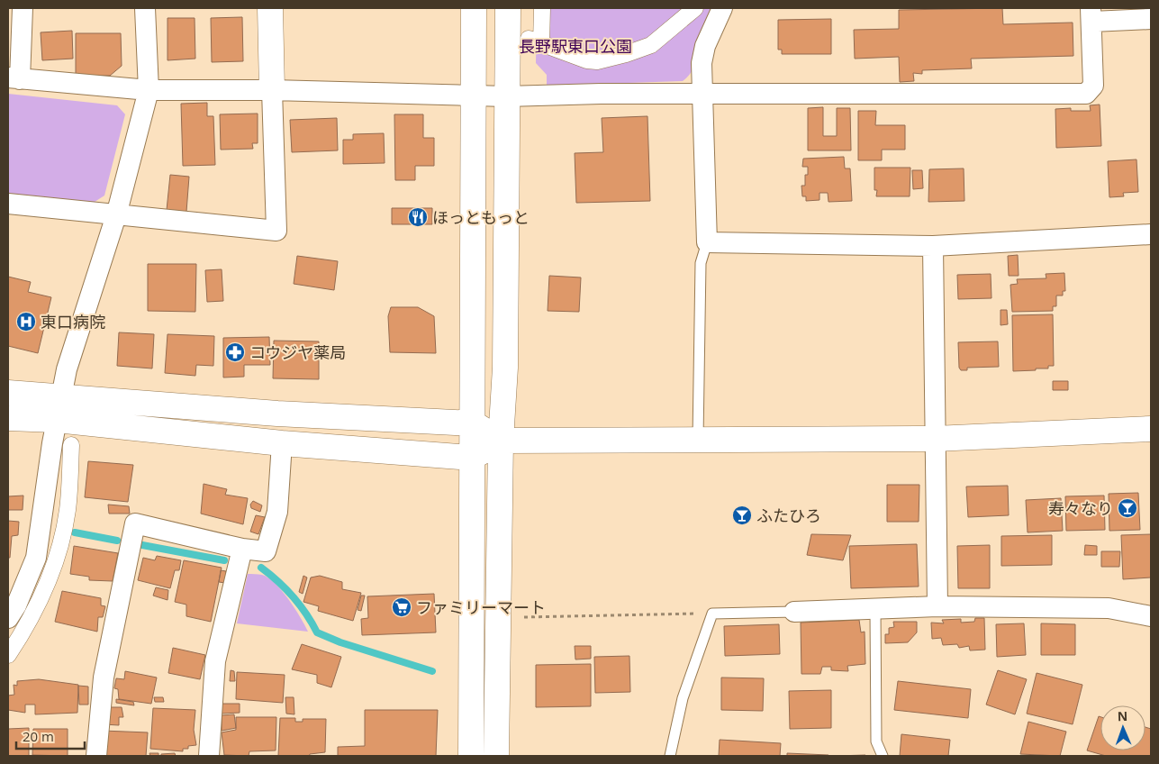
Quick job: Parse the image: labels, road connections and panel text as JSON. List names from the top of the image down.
{
  "parks": ["長野駅東口公園"],
  "places": {
    "restaurant": ["ほっともっと"],
    "hospital": ["東口病院"],
    "pharmacy": ["コウジヤ薬局"],
    "bar": ["寿々なり", "ふたひろ"],
    "supermarket": ["ファミリーマート"]
  },
  "scale_bar": "20 m",
  "north": "top"
}
